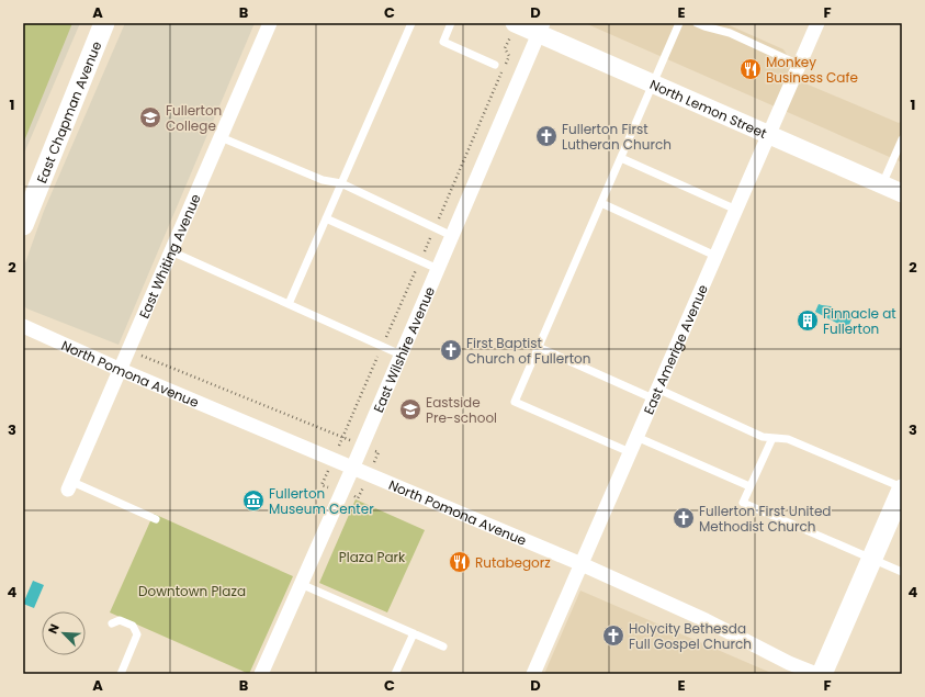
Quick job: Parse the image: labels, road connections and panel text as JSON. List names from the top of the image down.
{
  "streets": {
    "main road": ["East Chapman Avenue"],
    "street": [
      "North Lemon Street",
      "East Whiting Avenue",
      "East Wilshire Avenue",
      "East Amerige Avenue",
      "North Pomona Avenue"
    ]
  },
  "crossings": [
    ["North Lemon Street", "East Wilshire Avenue"],
    ["North Lemon Street", "East Amerige Avenue"],
    ["East Whiting Avenue", "North Pomona Avenue"],
    ["East Wilshire Avenue", "North Pomona Avenue"],
    ["East Amerige Avenue", "North Pomona Avenue"]
  ],
  "parks": ["Plaza Park", "Downtown Plaza"],
  "places": {
    "restaurant": ["Monkey Business Cafe", "Rutabegorz"],
    "school or university": ["Fullerton College", "Eastside Pre-school"],
    "church": [
      "Fullerton First Lutheran Church",
      "First Baptist Church of Fullerton",
      "Fullerton First United Methodist Church",
      "Holycity Bethesda Full Gospel Church"
    ],
    "building": ["Pinnacle at Fullerton"],
    "museum": ["Fullerton Museum Center"]
  },
  "north": "top left",
  "grid": {
    "columns": [
      "A",
      "B",
      "C",
      "D",
      "E",
      "F"
    ],
    "rows": [
      "1",
      "2",
      "3",
      "4"
    ]
  }
}
